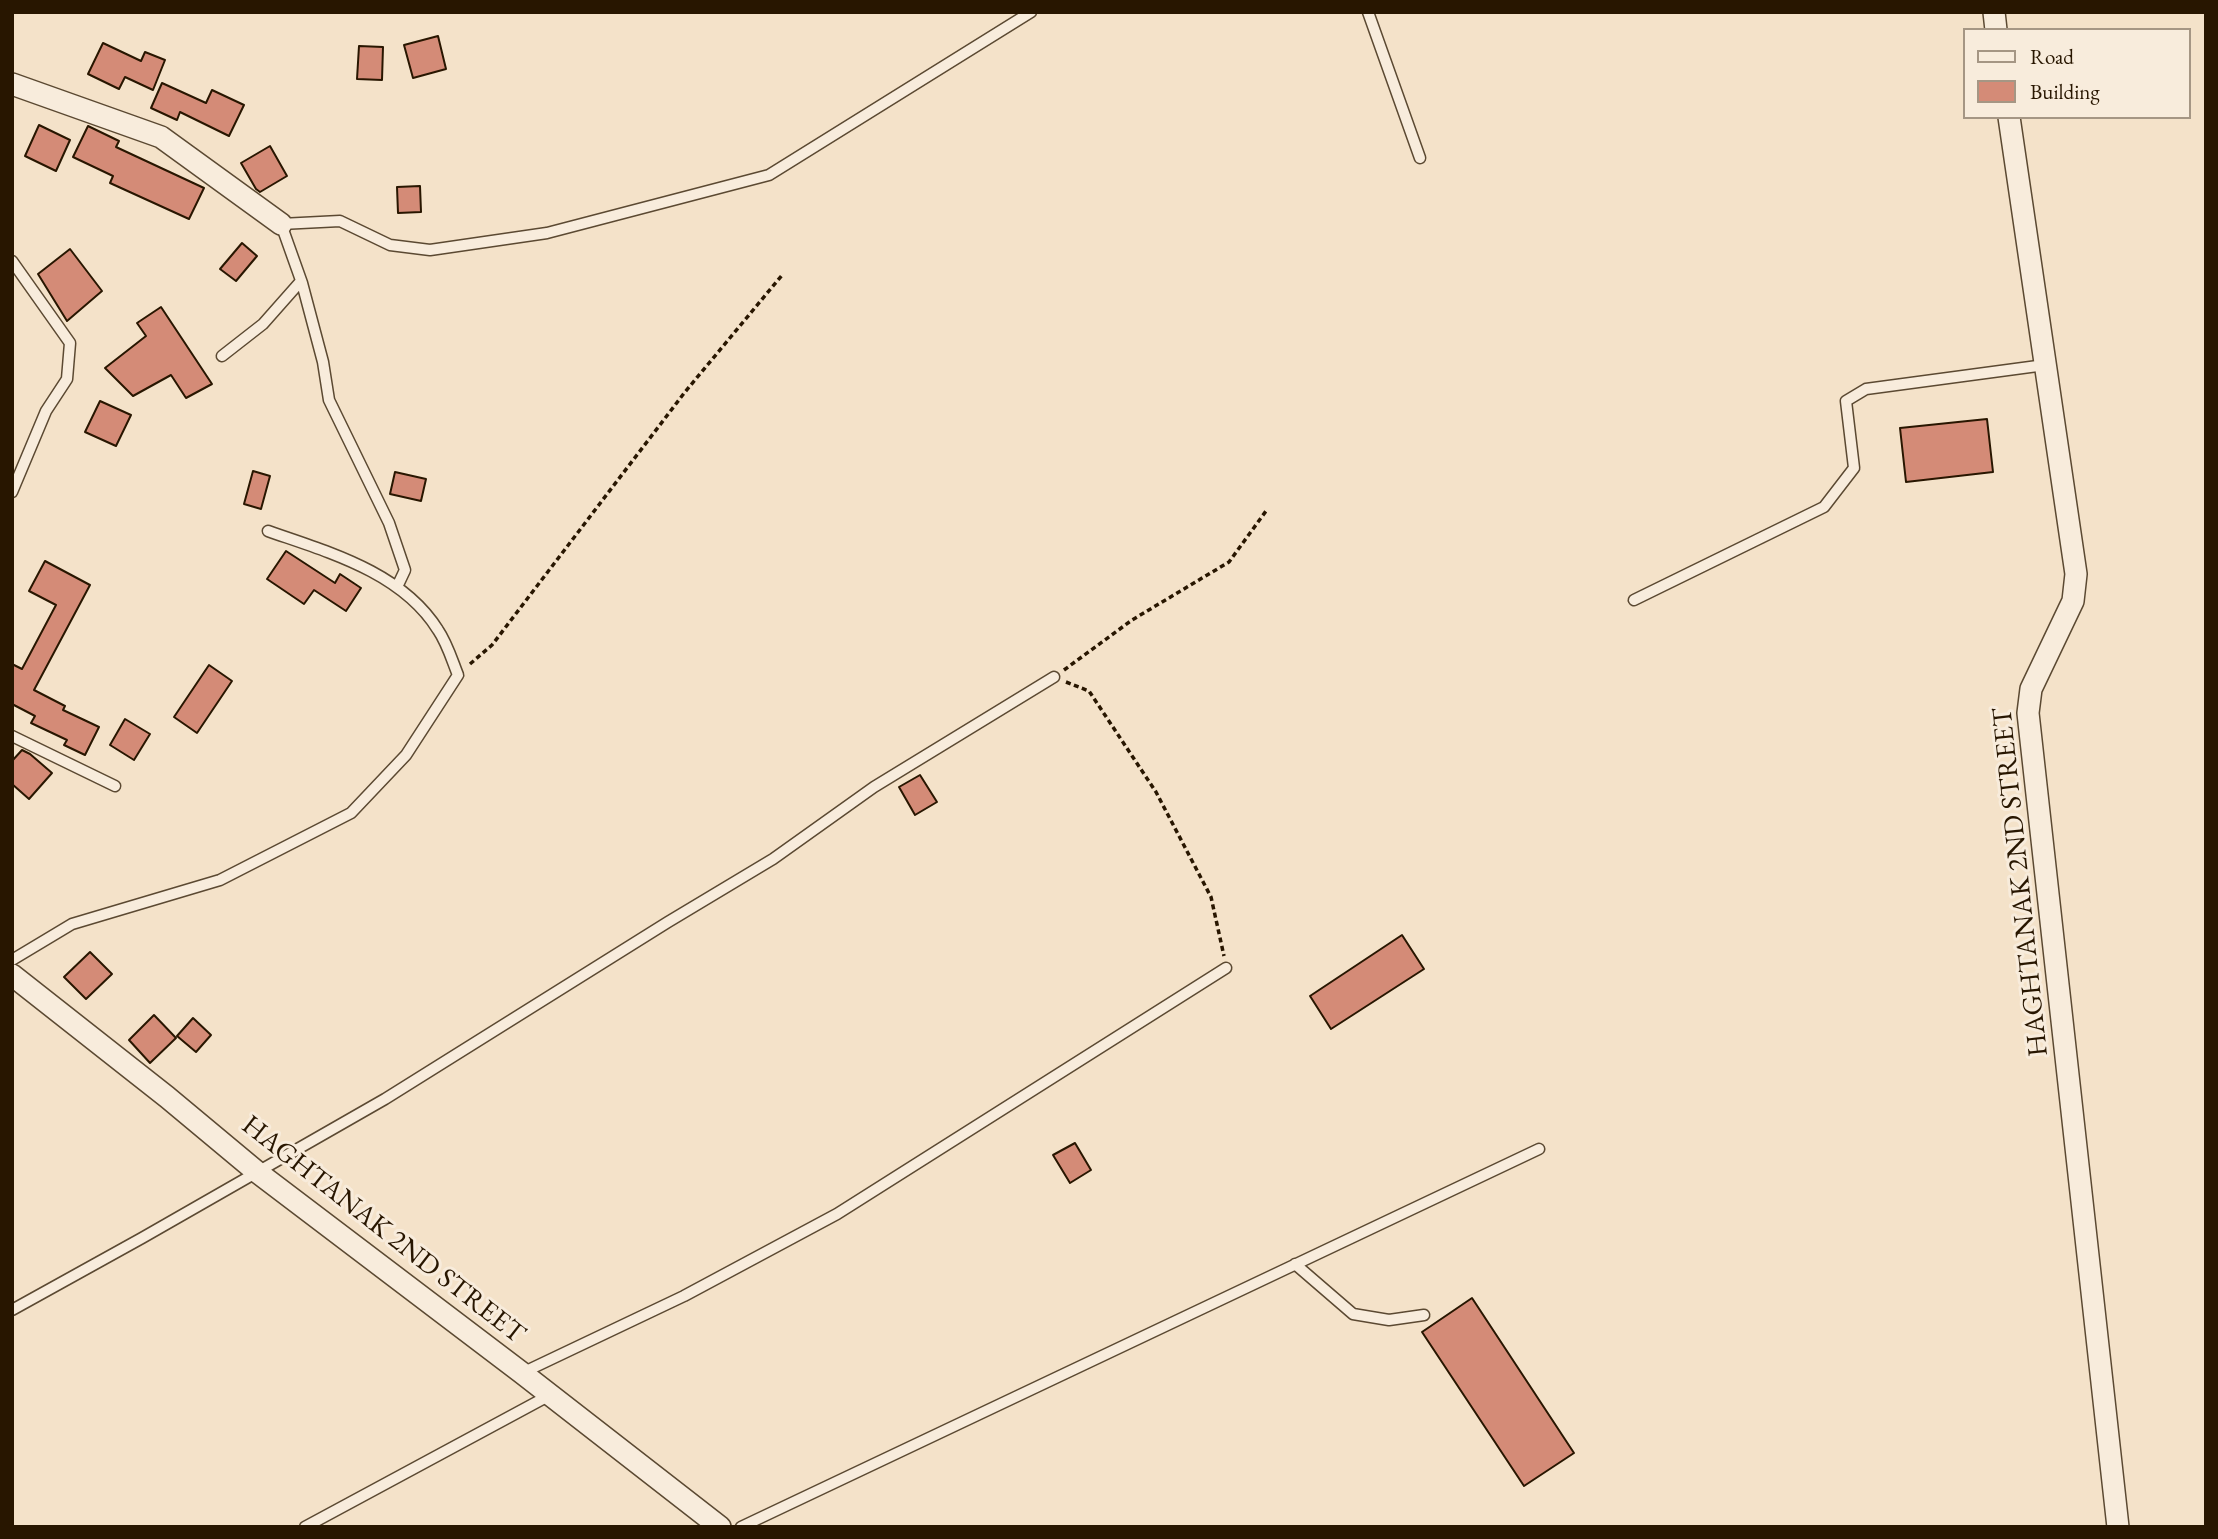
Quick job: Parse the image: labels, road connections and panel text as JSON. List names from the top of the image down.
{
  "streets": {
    "street": ["HAGHTANAK 2ND STREET"]
  },
  "legend": ["Road", "Building"]
}
